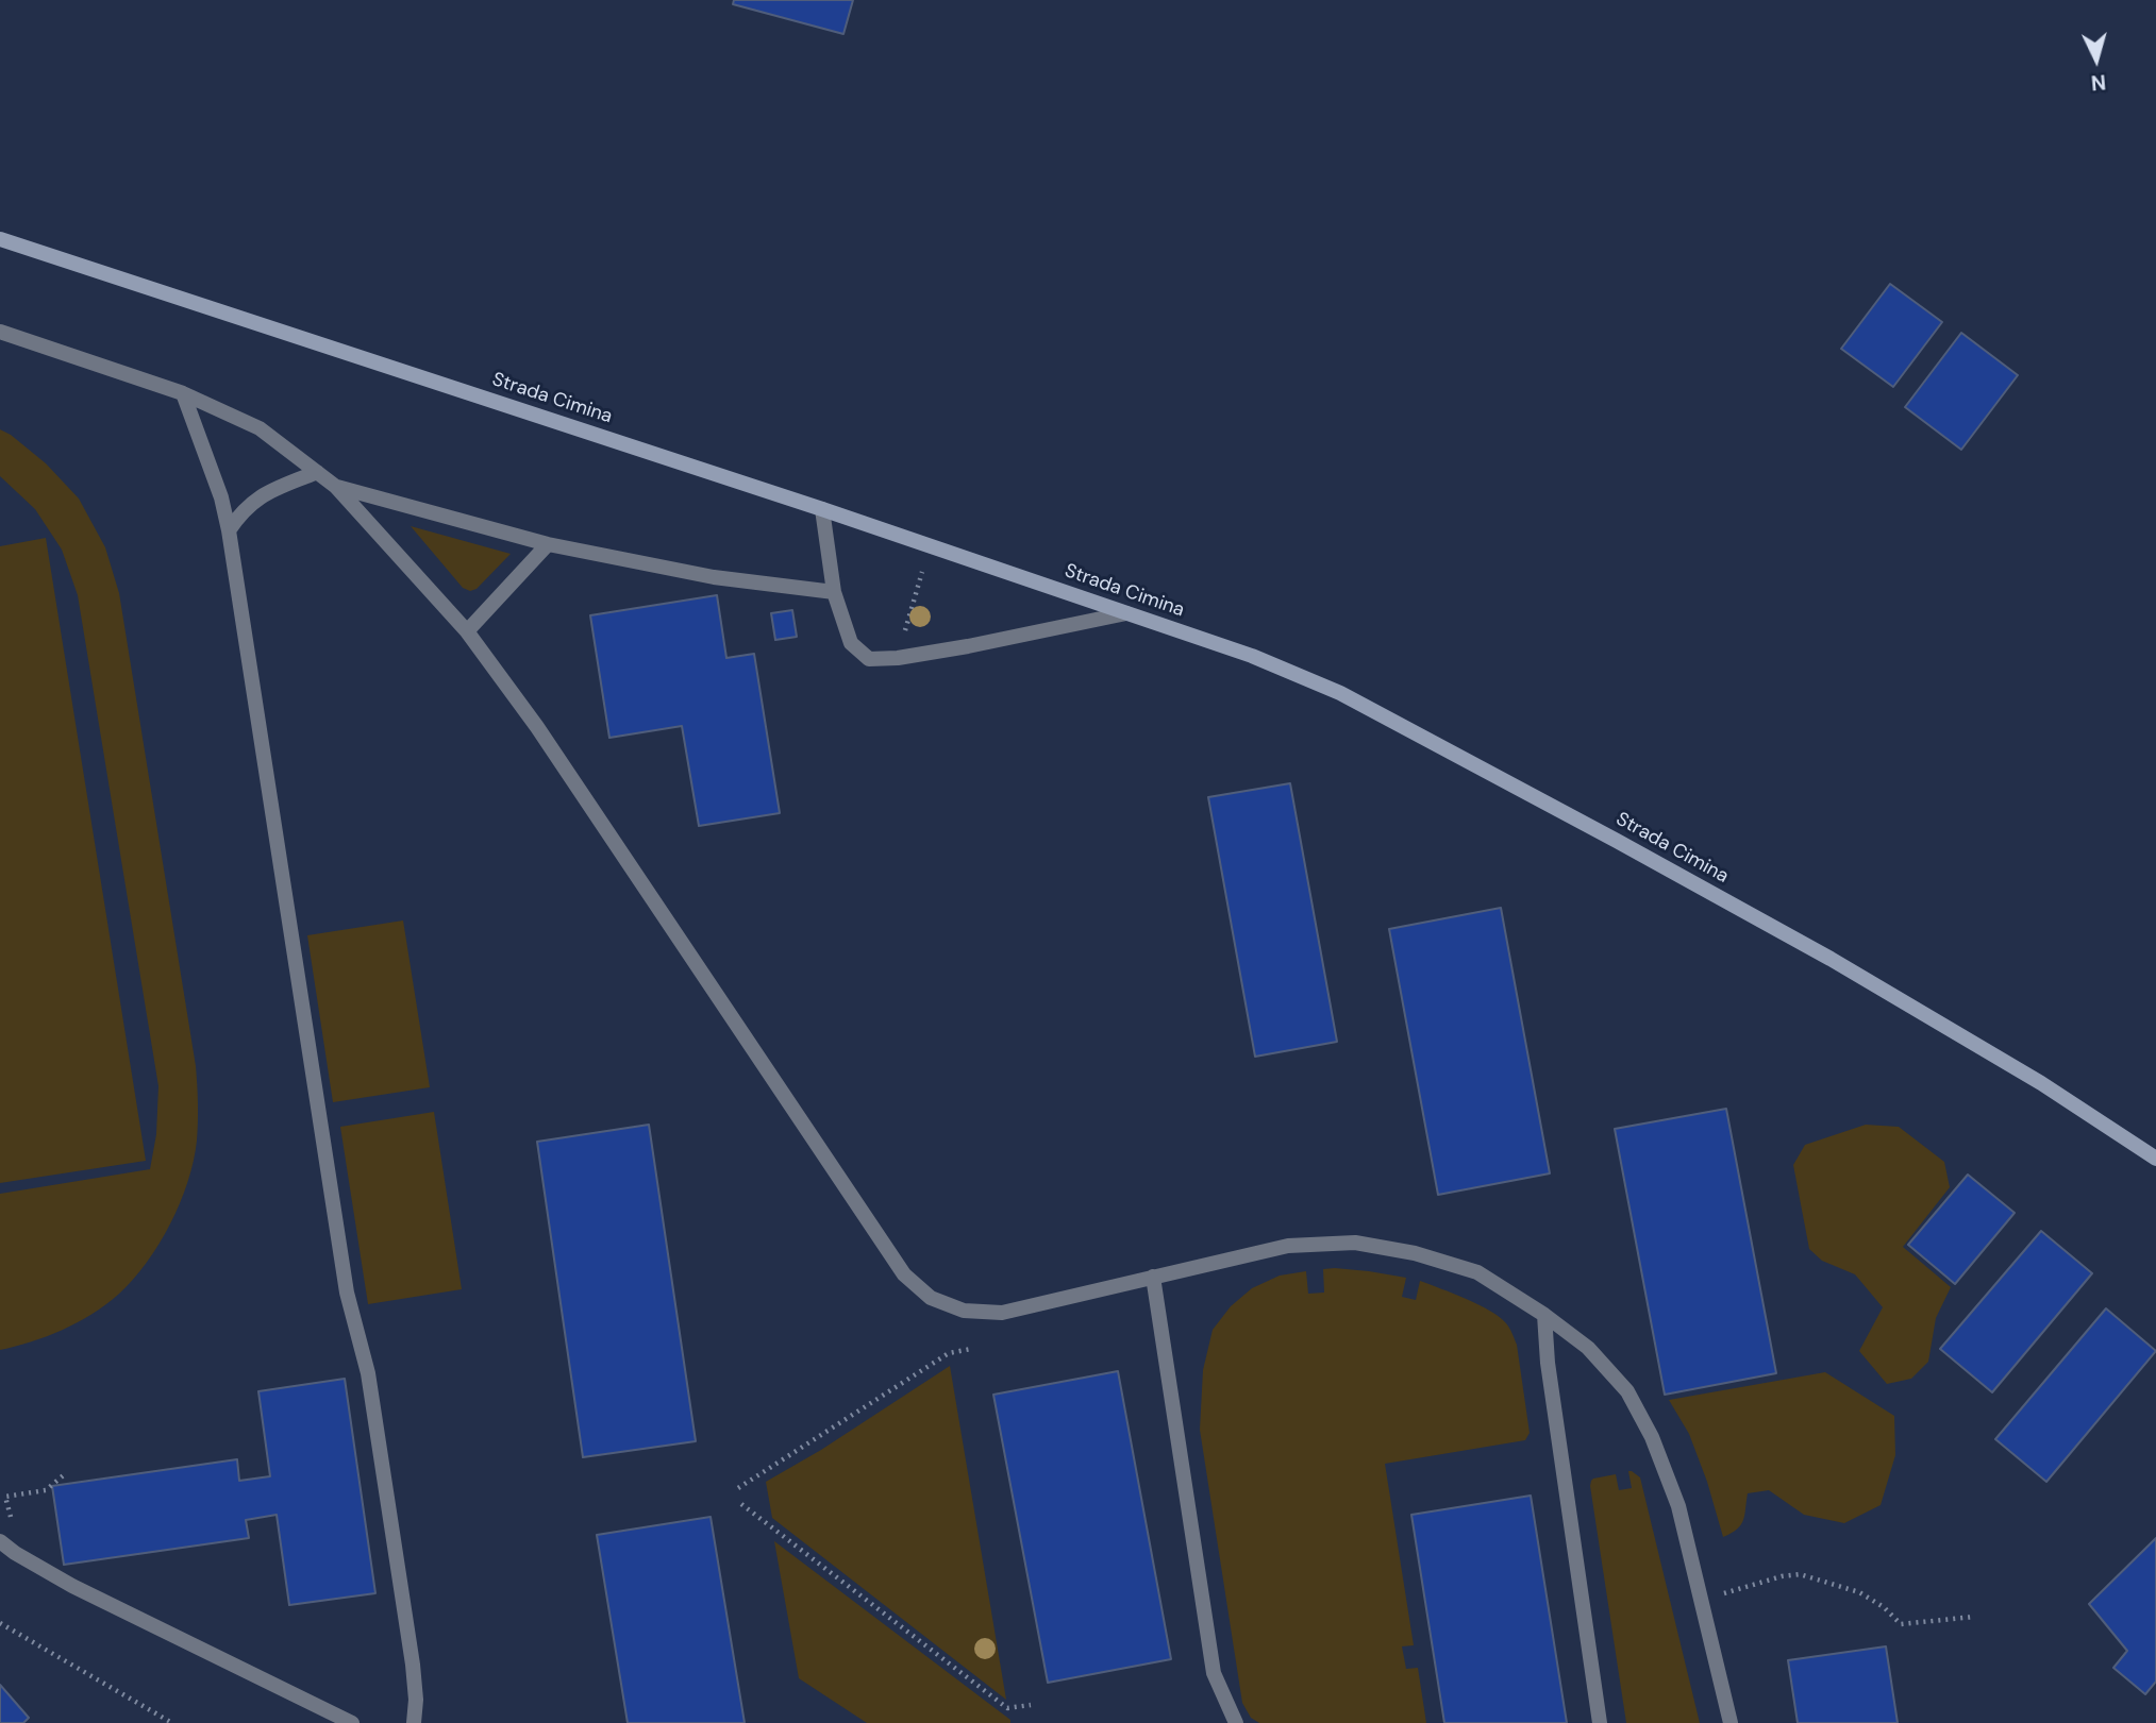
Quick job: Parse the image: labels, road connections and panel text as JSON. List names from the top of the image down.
{
  "streets": {
    "main road": ["Strada Cimina"]
  },
  "north": "bottom"
}
